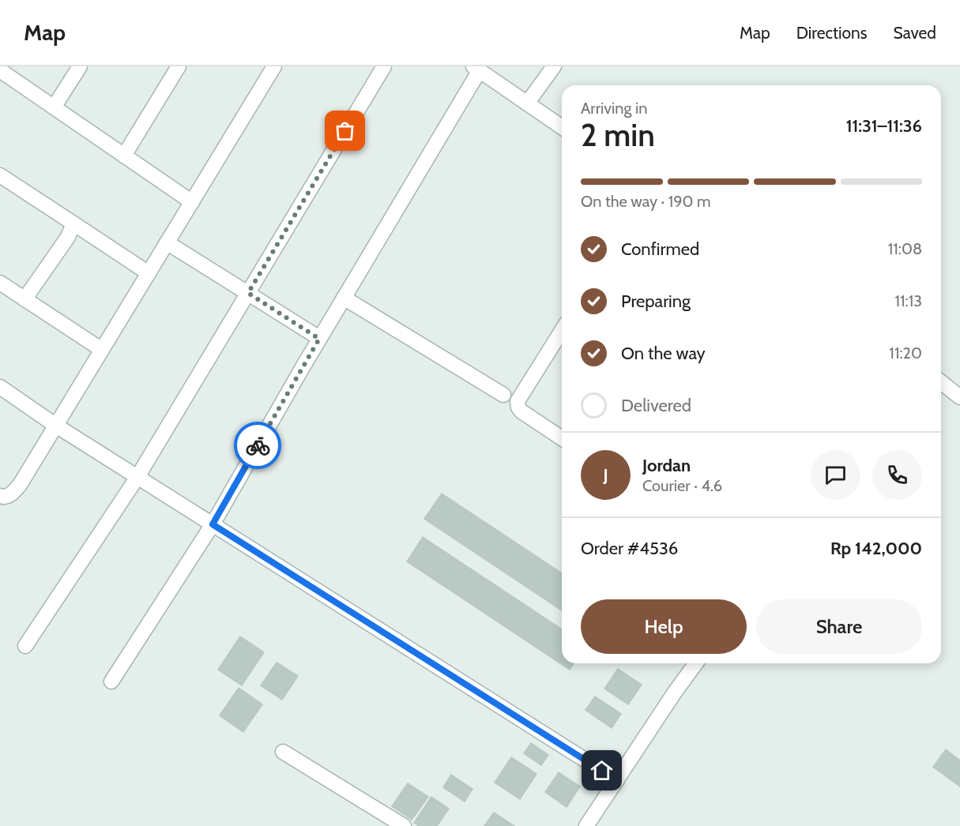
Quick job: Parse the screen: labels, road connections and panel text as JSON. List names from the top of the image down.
{
  "page": {
    "header": "Map",
    "nav": ["Map", "Directions", "Saved"],
    "heading": ["2 min", "Arriving in", "11:31–11:36"],
    "panel": [
      "Jordan",
      "Courier · 4.6",
      "Order #4536",
      "Rp 142,000"
    ],
    "bar": "On the way · 190 m",
    "list": [
      ["Confirmed", "11:08"],
      ["Preparing", "11:13"],
      ["On the way", "11:20"],
      "Delivered"
    ],
    "round": "J",
    "buttons": ["Help", "Share"]
  }
}
